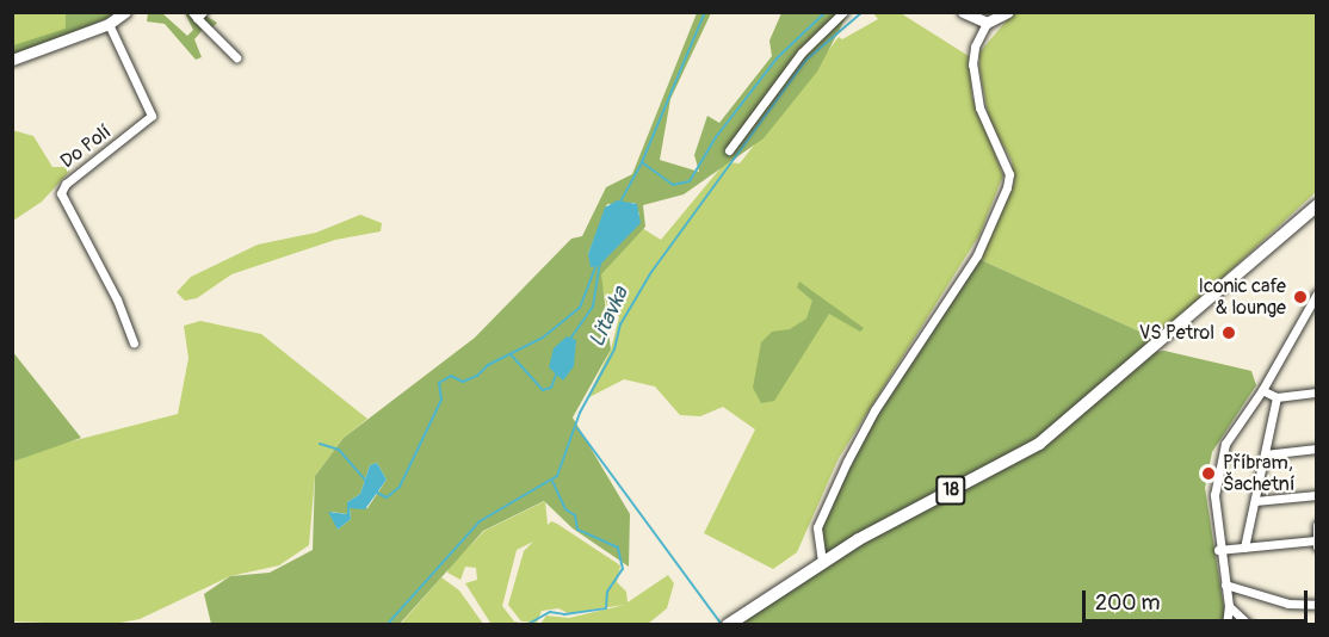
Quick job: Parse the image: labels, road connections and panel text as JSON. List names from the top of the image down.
{
  "streets": {
    "main road": ["18"],
    "street": ["Do Polí"]
  },
  "water": ["Litavka"],
  "places": ["Iconic cafe & lounge", "VS Petrol", "Příbram, Šachetní"],
  "scale_bar": "200 m"
}
